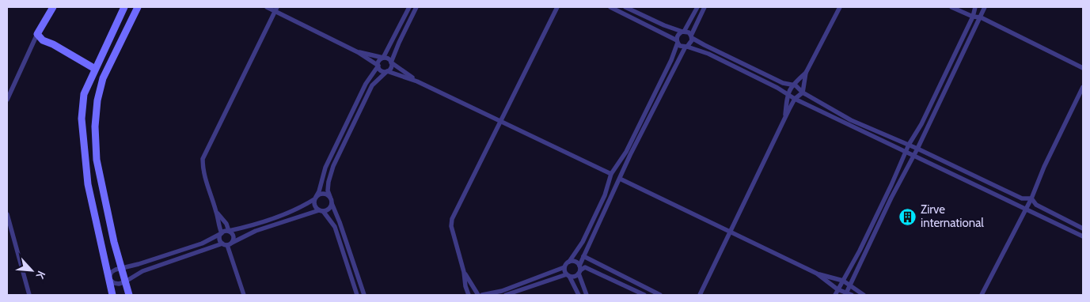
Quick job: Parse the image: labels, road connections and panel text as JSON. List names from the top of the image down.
{
  "places": {
    "building": ["Zirve international"]
  },
  "north": "bottom right"
}
